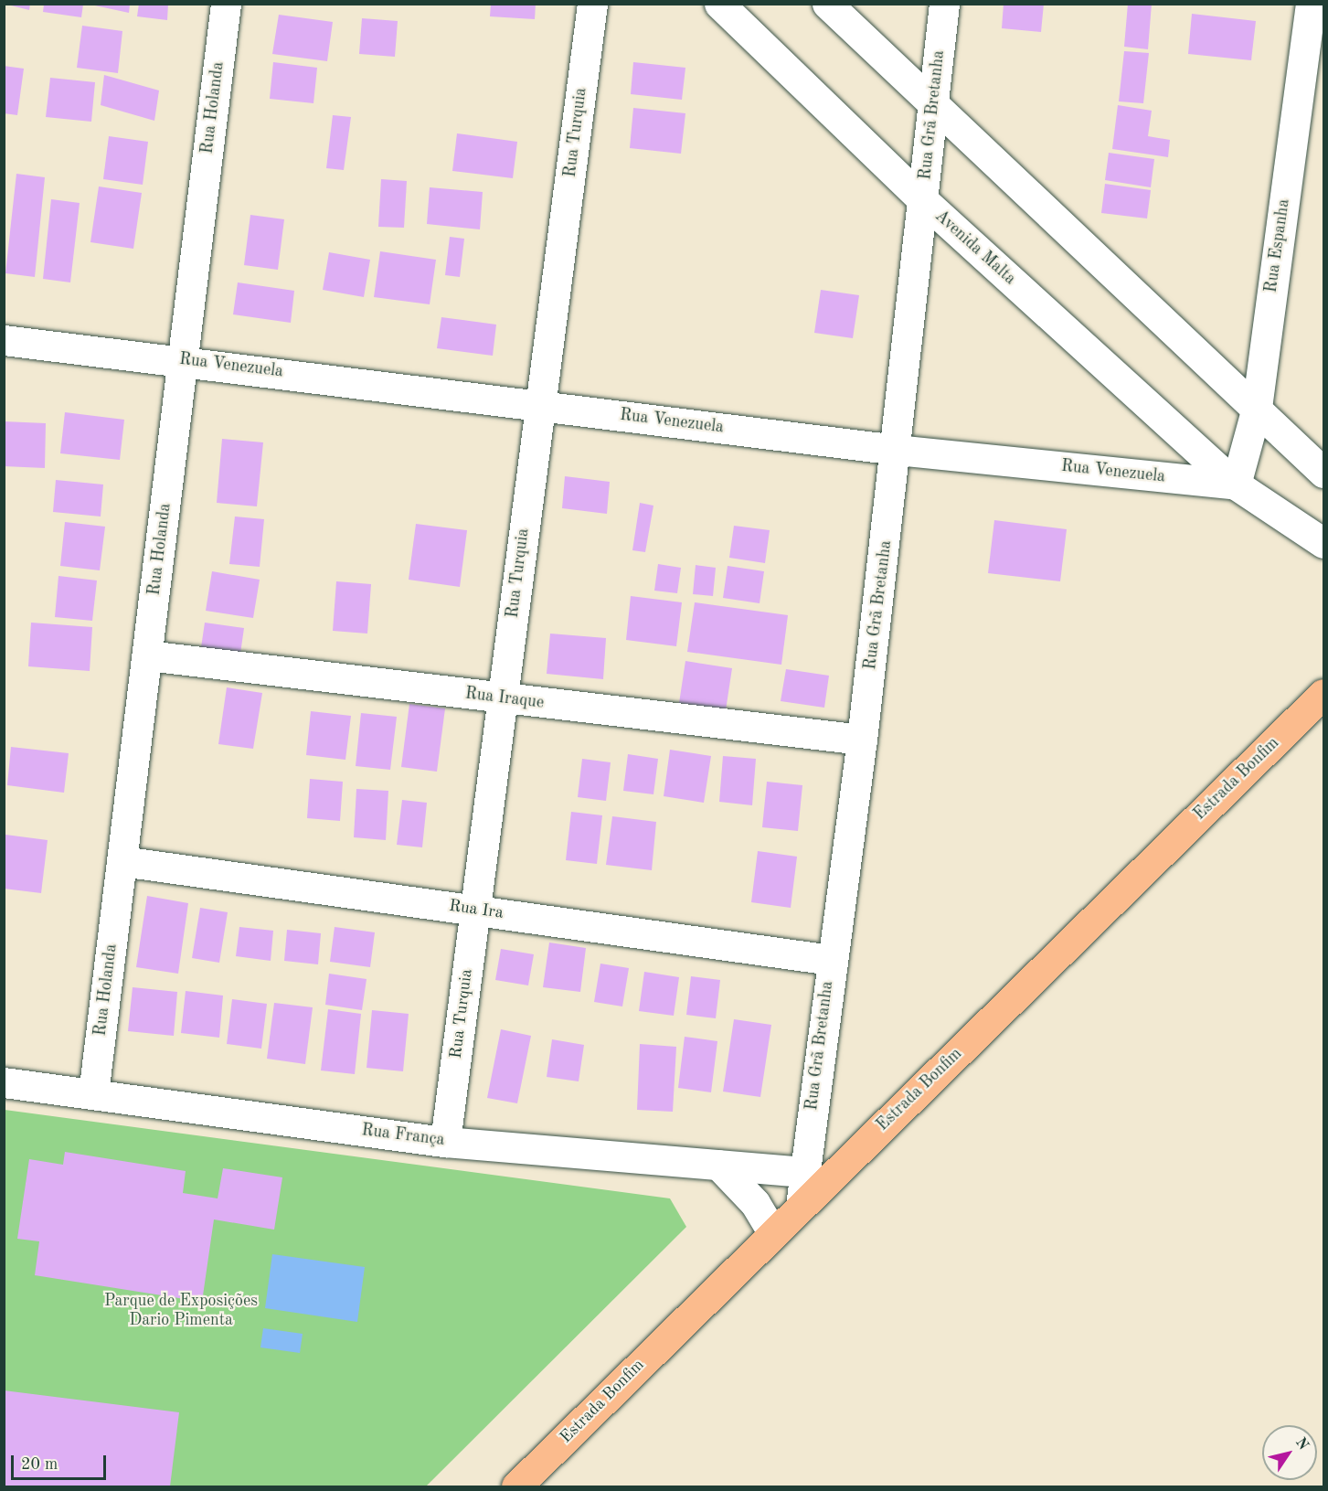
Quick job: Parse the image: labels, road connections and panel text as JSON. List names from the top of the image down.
{
  "streets": {
    "main road": ["Estrada Bonfim"],
    "street": [
      "Rua Holanda",
      "Rua Grã Bretanha",
      "Rua Turquia",
      "Rua Espanha",
      "Avenida Malta",
      "Rua Venezuela",
      "Rua Iraque",
      "Rua Ira",
      "Rua França"
    ]
  },
  "crossings": [
    ["Rua Holanda", "Rua Venezuela"],
    ["Rua Holanda", "Rua Iraque"],
    ["Rua Holanda", "Rua Ira"],
    ["Rua Holanda", "Rua França"],
    ["Rua Grã Bretanha", "Avenida Malta"],
    ["Rua Grã Bretanha", "Rua Venezuela"],
    ["Rua Grã Bretanha", "Rua Iraque"],
    ["Rua Grã Bretanha", "Estrada Bonfim"],
    ["Rua Grã Bretanha", "Rua Ira"],
    ["Rua Grã Bretanha", "Rua França"],
    ["Rua Turquia", "Rua Venezuela"],
    ["Rua Turquia", "Rua Iraque"],
    ["Rua Turquia", "Rua Ira"],
    ["Rua Turquia", "Rua França"],
    ["Rua Espanha", "Avenida Malta"],
    ["Rua Espanha", "Rua Venezuela"],
    ["Avenida Malta", "Rua Venezuela"]
  ],
  "parks": ["Parque de Exposições Dario Pimenta"],
  "scale_bar": "20 m",
  "north": "top right"
}
